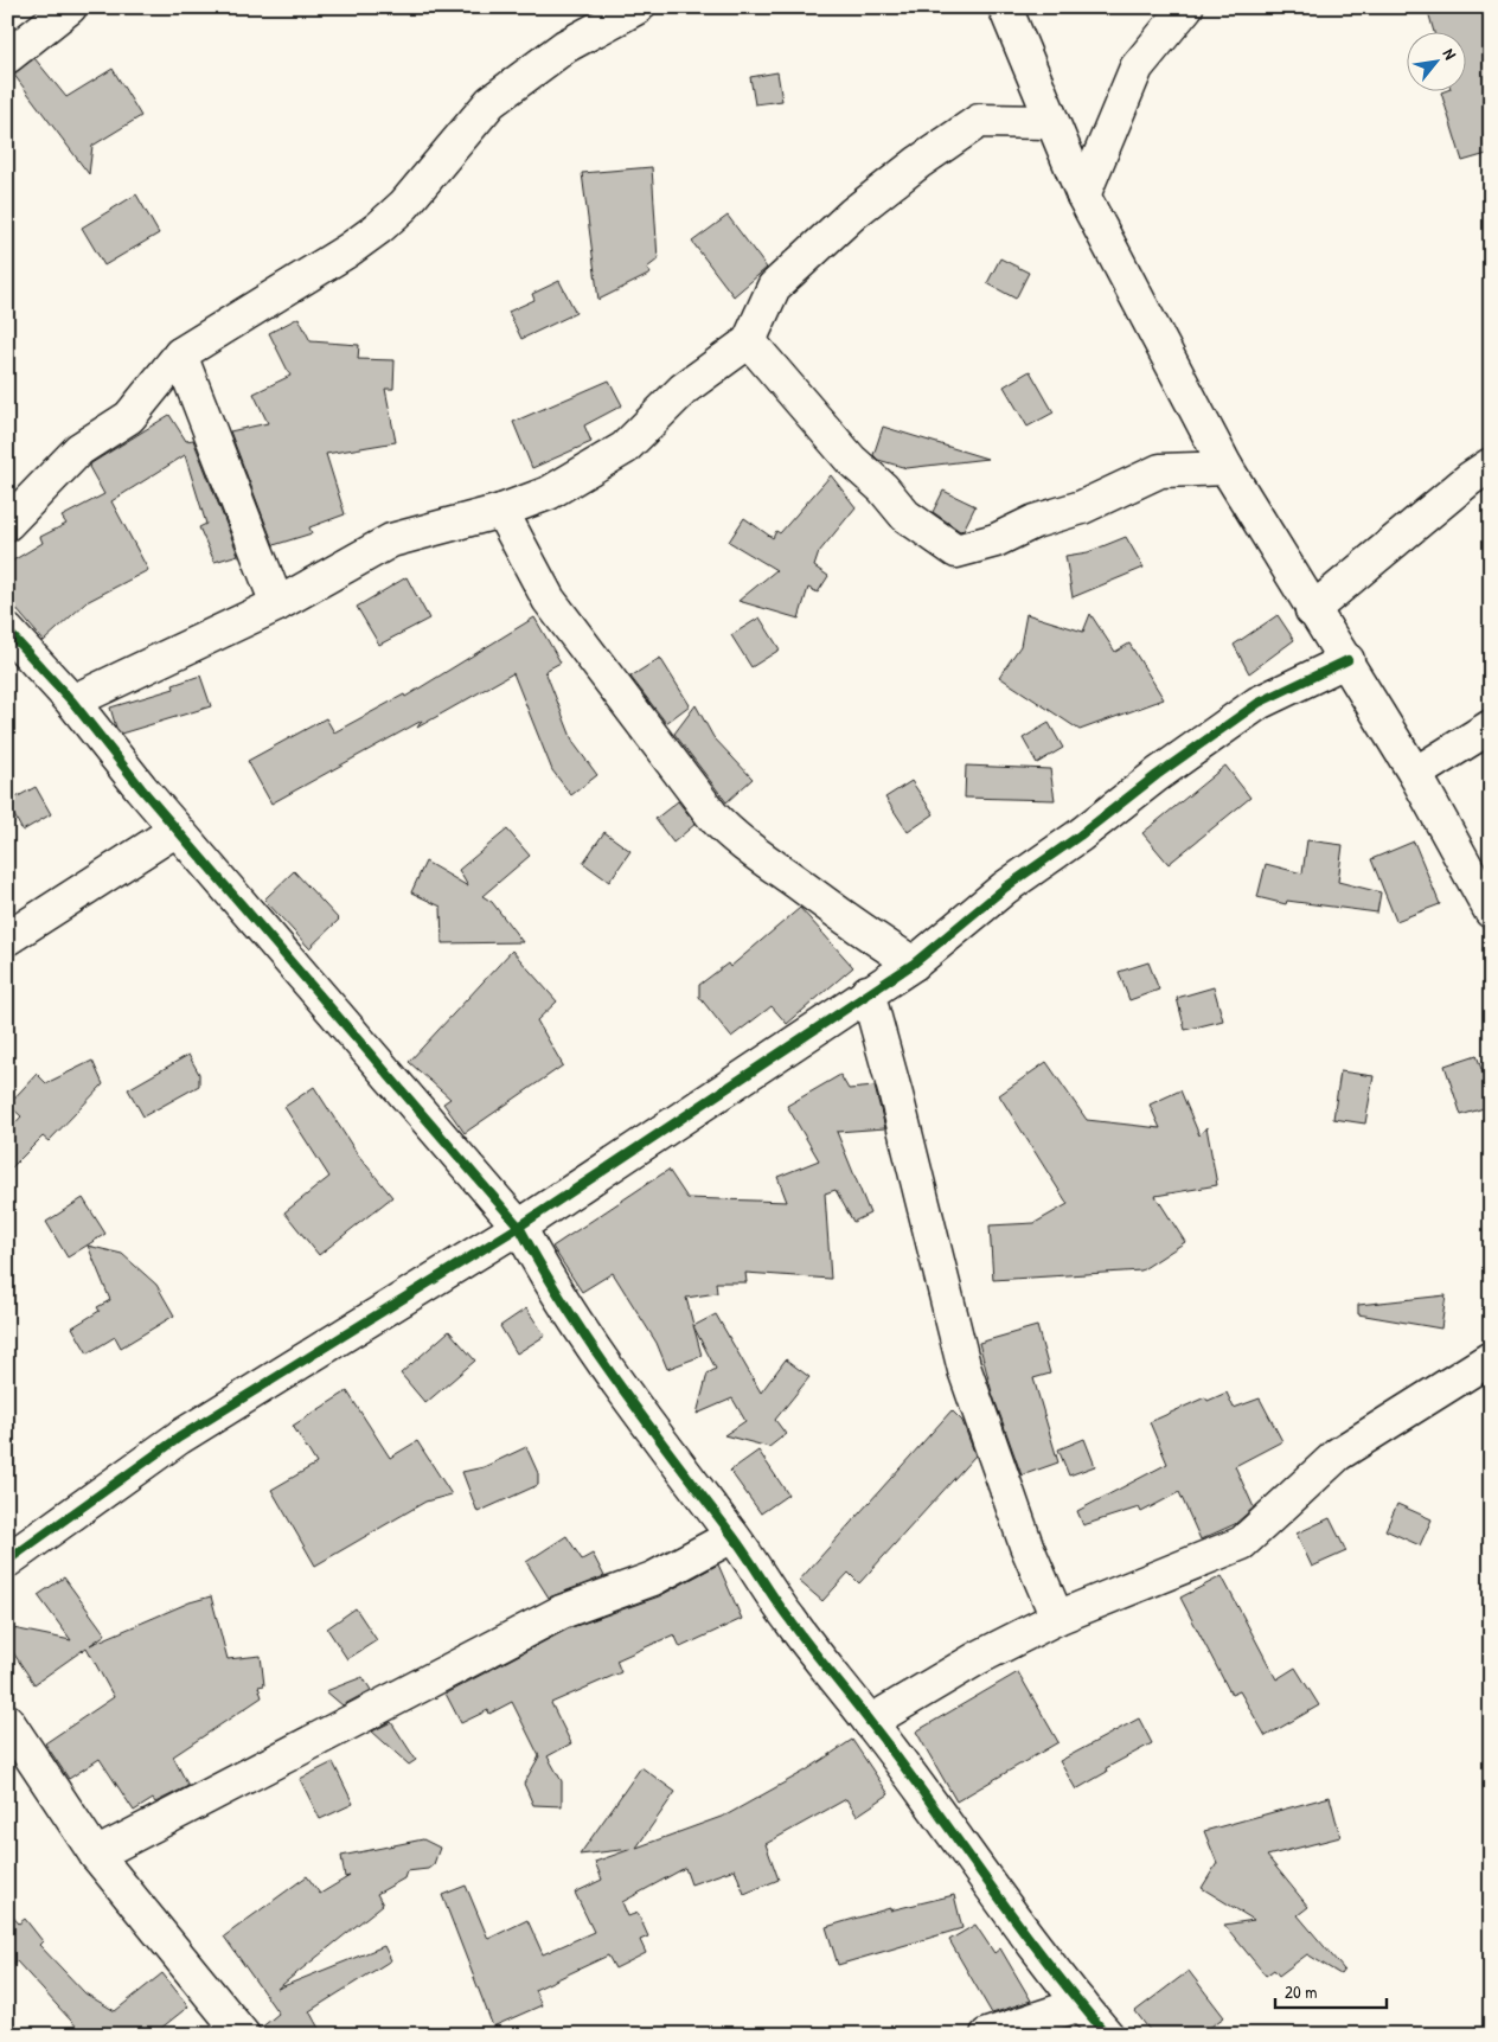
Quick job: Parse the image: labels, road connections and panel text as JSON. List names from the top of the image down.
{
  "scale_bar": "20 m",
  "north": "top right"
}
